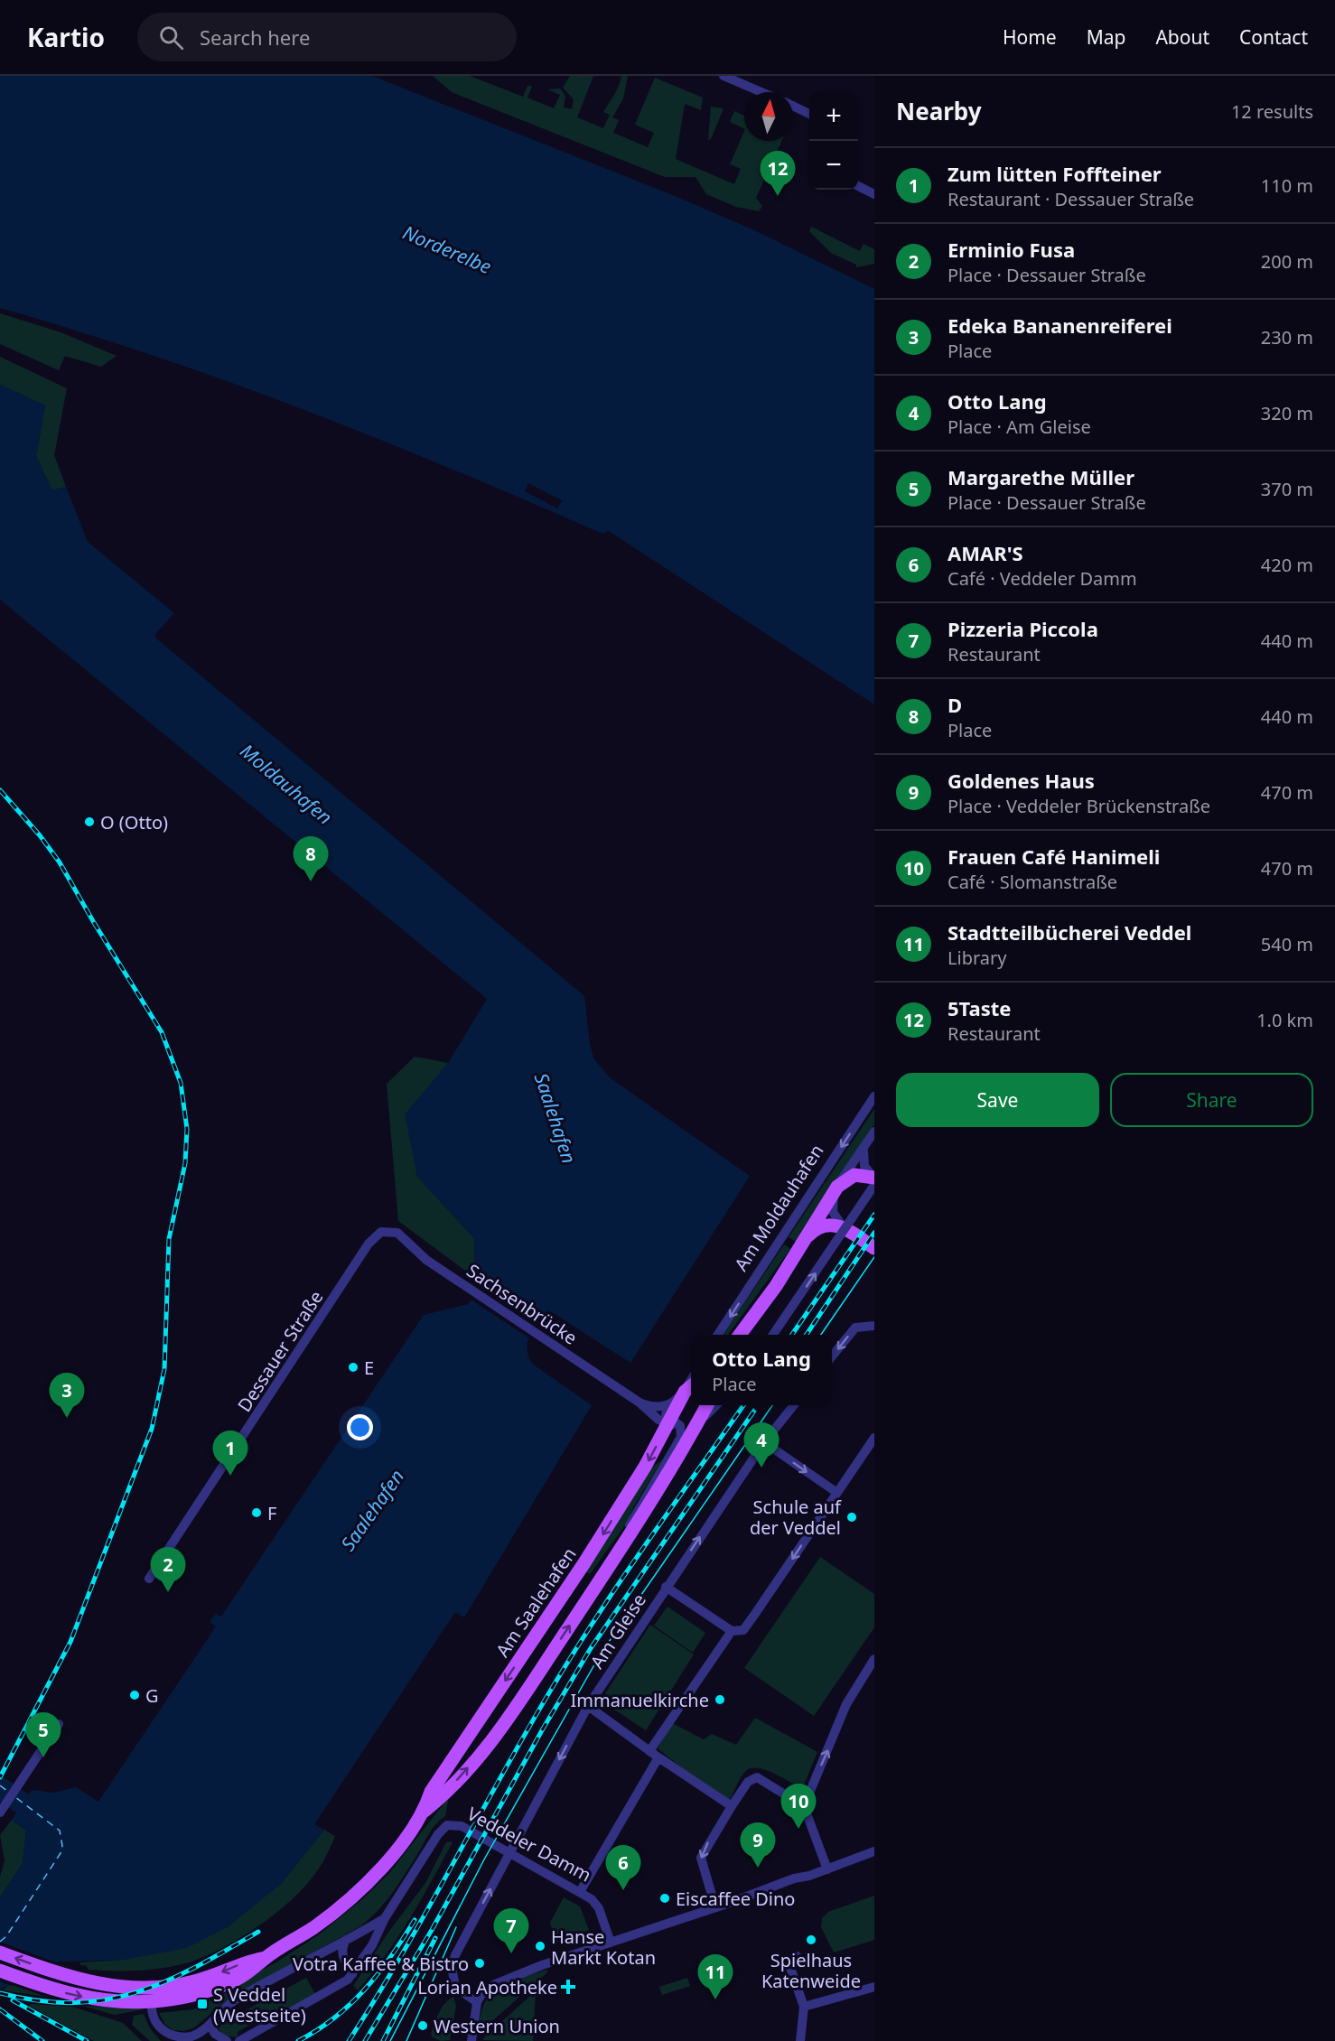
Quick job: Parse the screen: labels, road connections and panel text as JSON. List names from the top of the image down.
{
  "streets": {
    "main road": ["Am Saalehafen"],
    "street": [
      "Am Moldauhafen",
      "Sachsenbrücke",
      "Dessauer Straße",
      "Am Gleise",
      "Veddeler Damm"
    ]
  },
  "crossings": [
    ["Sachsenbrücke", "Dessauer Straße"],
    ["Sachsenbrücke", "Am Saalehafen"],
    ["Am Saalehafen", "Veddeler Damm"],
    ["Am Gleise", "Veddeler Damm"]
  ],
  "water": ["Norderelbe", "Moldauhafen", "Saalehafen"],
  "places": {
    "other": [
      "O (Otto)",
      "E",
      "F",
      "Schule auf der Veddel",
      "G",
      "Immanuelkirche",
      "Eiscaffee Dino",
      "Spielhaus Katenweide",
      "Hanse Markt Kotan",
      "Votra Kaffee & Bistro",
      "Western Union"
    ],
    "health": ["Lorian Apotheke"],
    "transit": ["S Veddel (Westseite)"]
  },
  "north": "top",
  "page": {
    "header": "Kartio",
    "search": "Search here",
    "nav": [
      "Home",
      "Map",
      "About",
      "Contact"
    ],
    "heading": ["Nearby", "12 results"],
    "map_buttons": ["+", "−"],
    "list": [
      {
        "mark": "1",
        "name": "Zum lütten Foffteiner",
        "note": "Restaurant · Dessauer Straße",
        "value": "110 m"
      },
      {
        "mark": "2",
        "name": "Erminio Fusa",
        "note": "Place · Dessauer Straße",
        "value": "200 m"
      },
      {
        "mark": "3",
        "name": "Edeka Bananenreiferei",
        "note": "Place",
        "value": "230 m"
      },
      {
        "mark": "4",
        "name": "Otto Lang",
        "note": "Place · Am Gleise",
        "value": "320 m"
      },
      {
        "mark": "5",
        "name": "Margarethe Müller",
        "note": "Place · Dessauer Straße",
        "value": "370 m"
      },
      {
        "mark": "6",
        "name": "AMAR'S",
        "note": "Café · Veddeler Damm",
        "value": "420 m"
      },
      {
        "mark": "7",
        "name": "Pizzeria Piccola",
        "note": "Restaurant",
        "value": "440 m"
      },
      {
        "mark": "8",
        "name": "D",
        "note": "Place",
        "value": "440 m"
      },
      {
        "mark": "9",
        "name": "Goldenes Haus",
        "note": "Place · Veddeler Brückenstraße",
        "value": "470 m"
      },
      {
        "mark": "10",
        "name": "Frauen Café Hanimeli",
        "note": "Café · Slomanstraße",
        "value": "470 m"
      },
      {
        "mark": "11",
        "name": "Stadtteilbücherei Veddel",
        "note": "Library",
        "value": "540 m"
      },
      {
        "mark": "12",
        "name": "5Taste",
        "note": "Restaurant",
        "value": "1.0 km"
      }
    ],
    "pins": [
      "12",
      "8",
      "3",
      "4",
      "1",
      "2",
      "5",
      "10",
      "9",
      "6",
      "7",
      "11"
    ],
    "buttons": ["Save", "Share"],
    "popup": ["Otto Lang", "Place"]
  }
}
